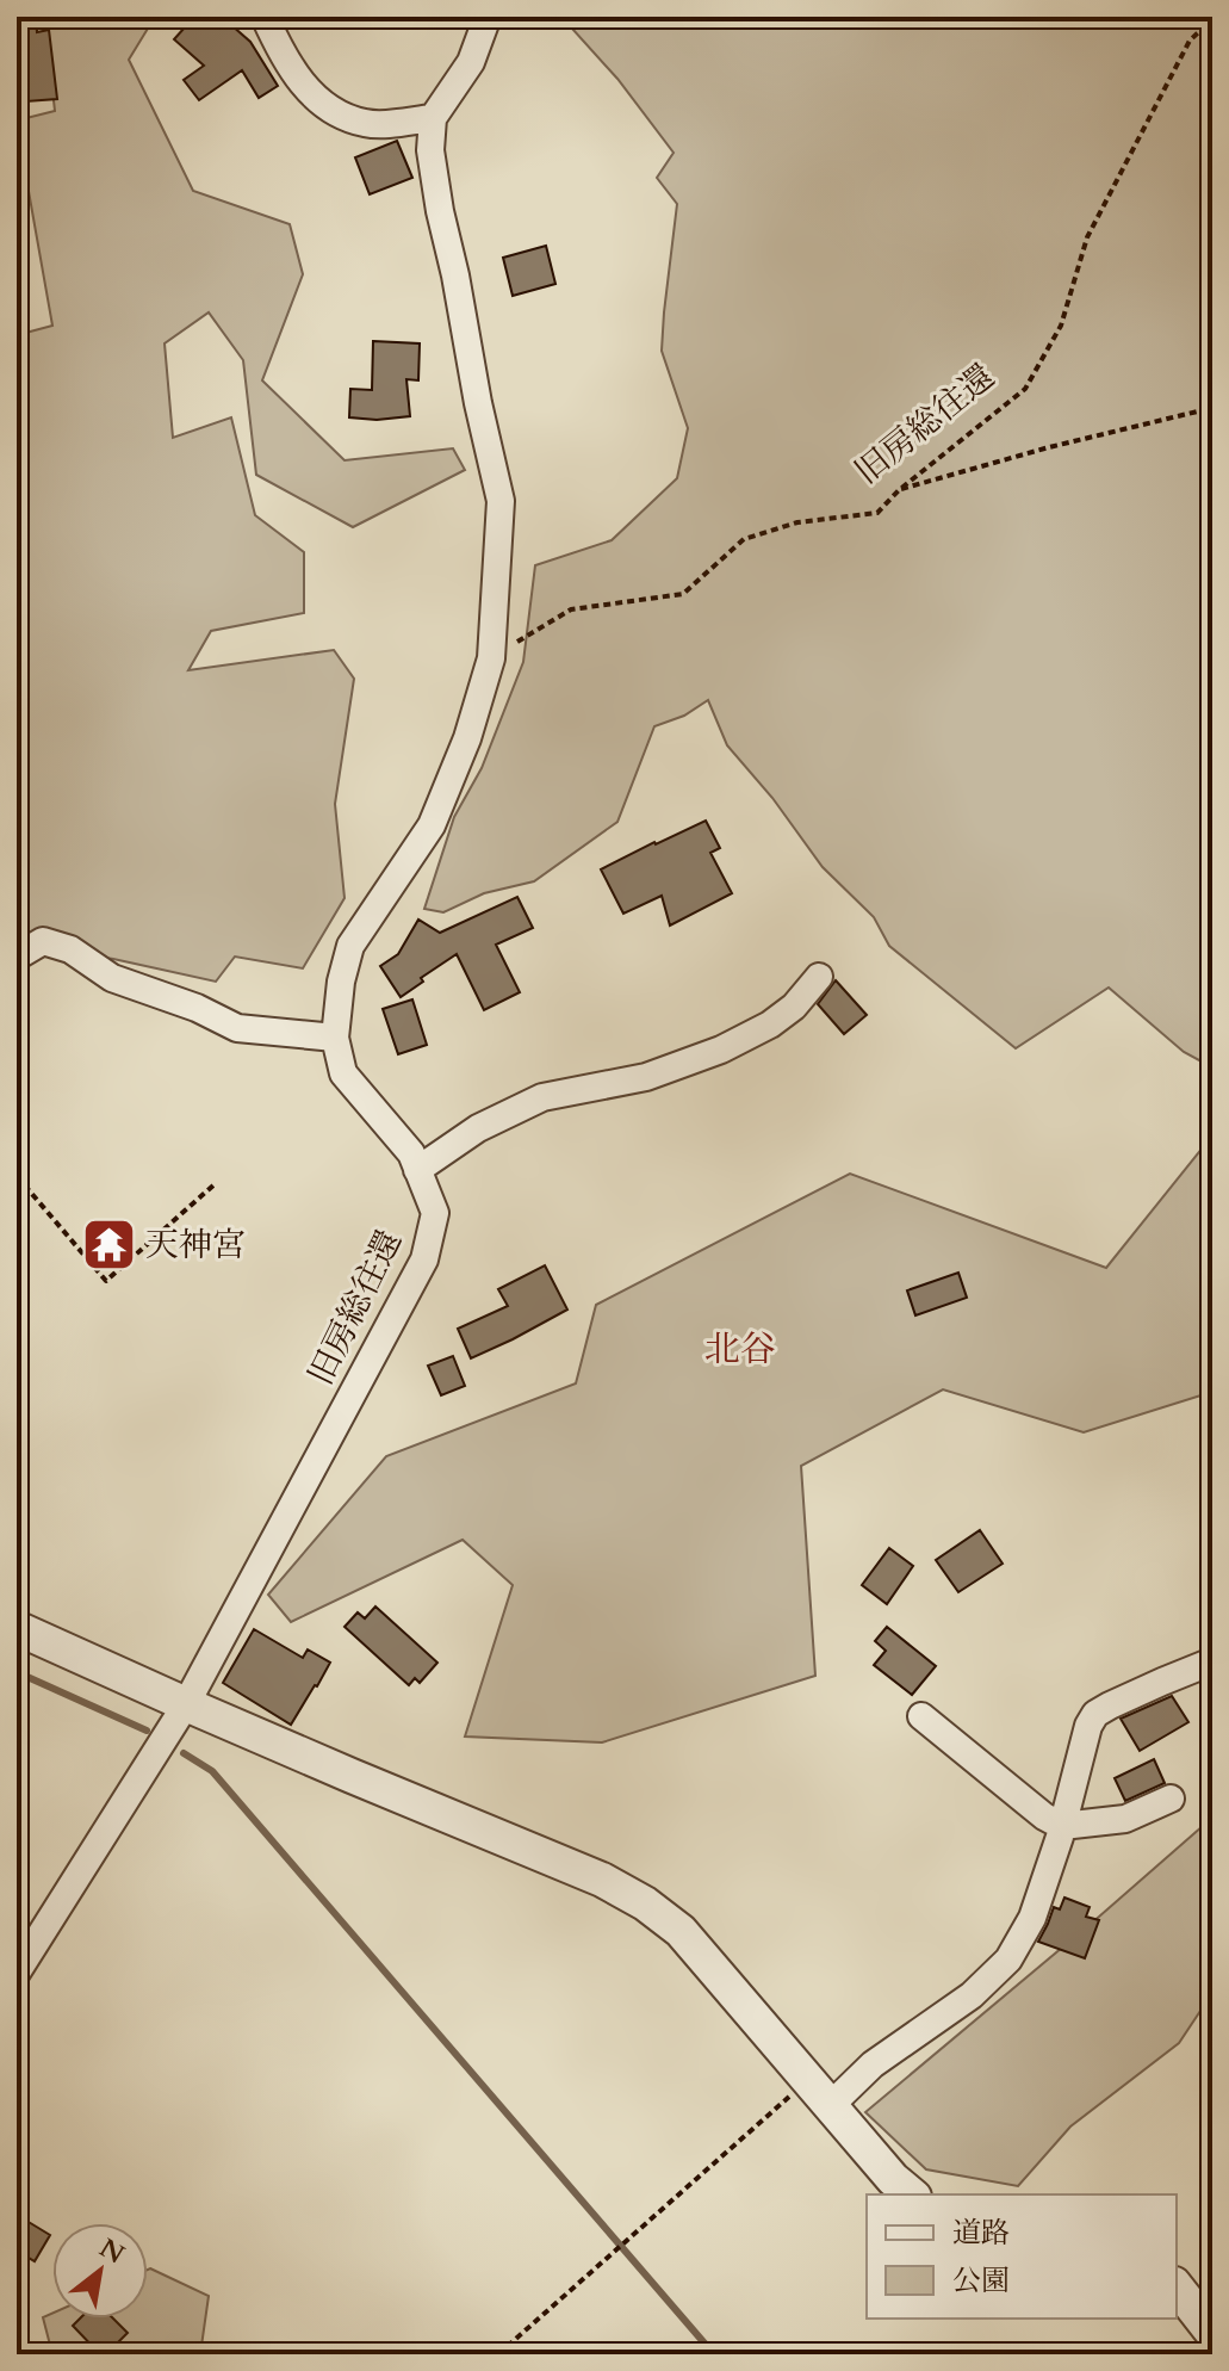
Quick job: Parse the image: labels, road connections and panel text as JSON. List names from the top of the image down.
{
  "streets": {
    "street": ["旧房総往還"]
  },
  "districts": ["北谷"],
  "places": {
    "temple": ["天神宮"]
  },
  "legend": ["道路", "公園"],
  "north": "top right"
}
